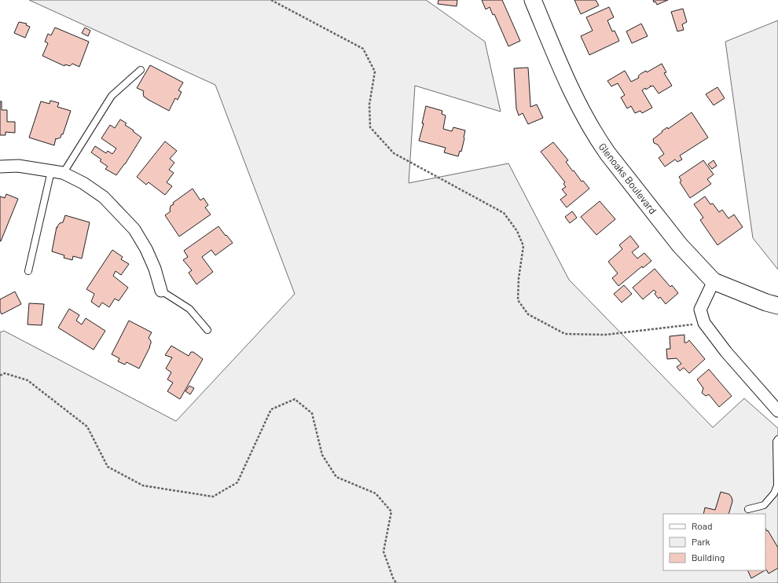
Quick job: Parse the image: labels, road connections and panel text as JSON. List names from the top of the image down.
{
  "streets": {
    "street": ["Glenoaks Boulevard"]
  },
  "legend": ["Road", "Park", "Building"]
}
